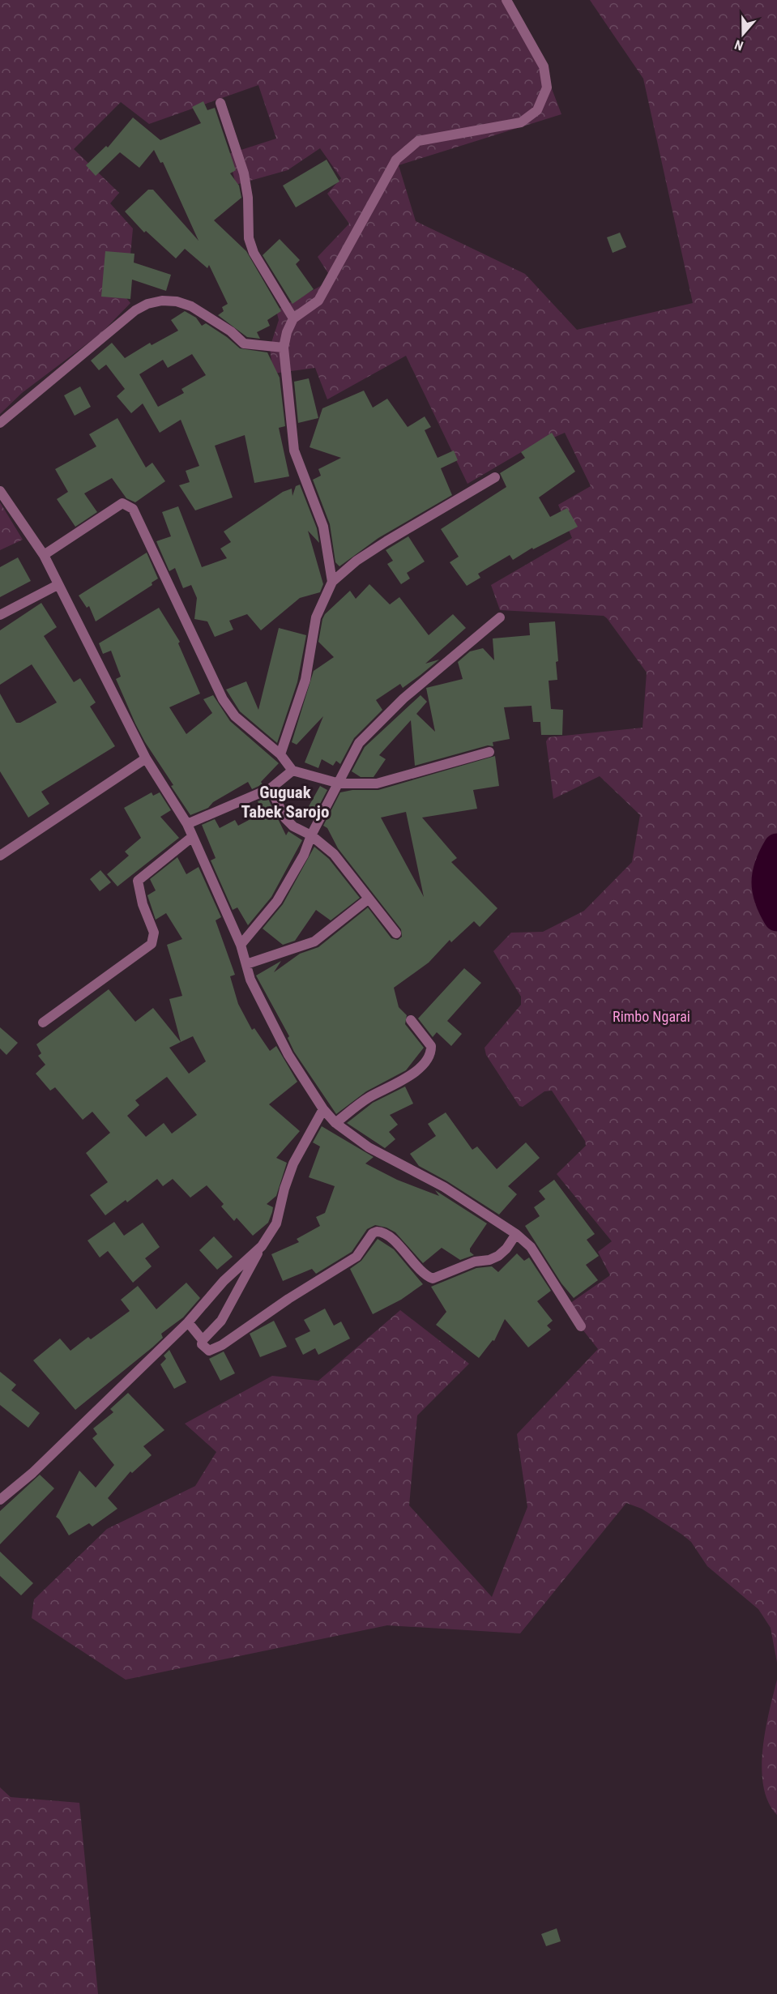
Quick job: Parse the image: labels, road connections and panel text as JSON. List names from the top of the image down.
{
  "districts": ["Guguak Tabek Sarojo"],
  "parks": ["Rimbo Ngarai"],
  "north": "bottom"
}
